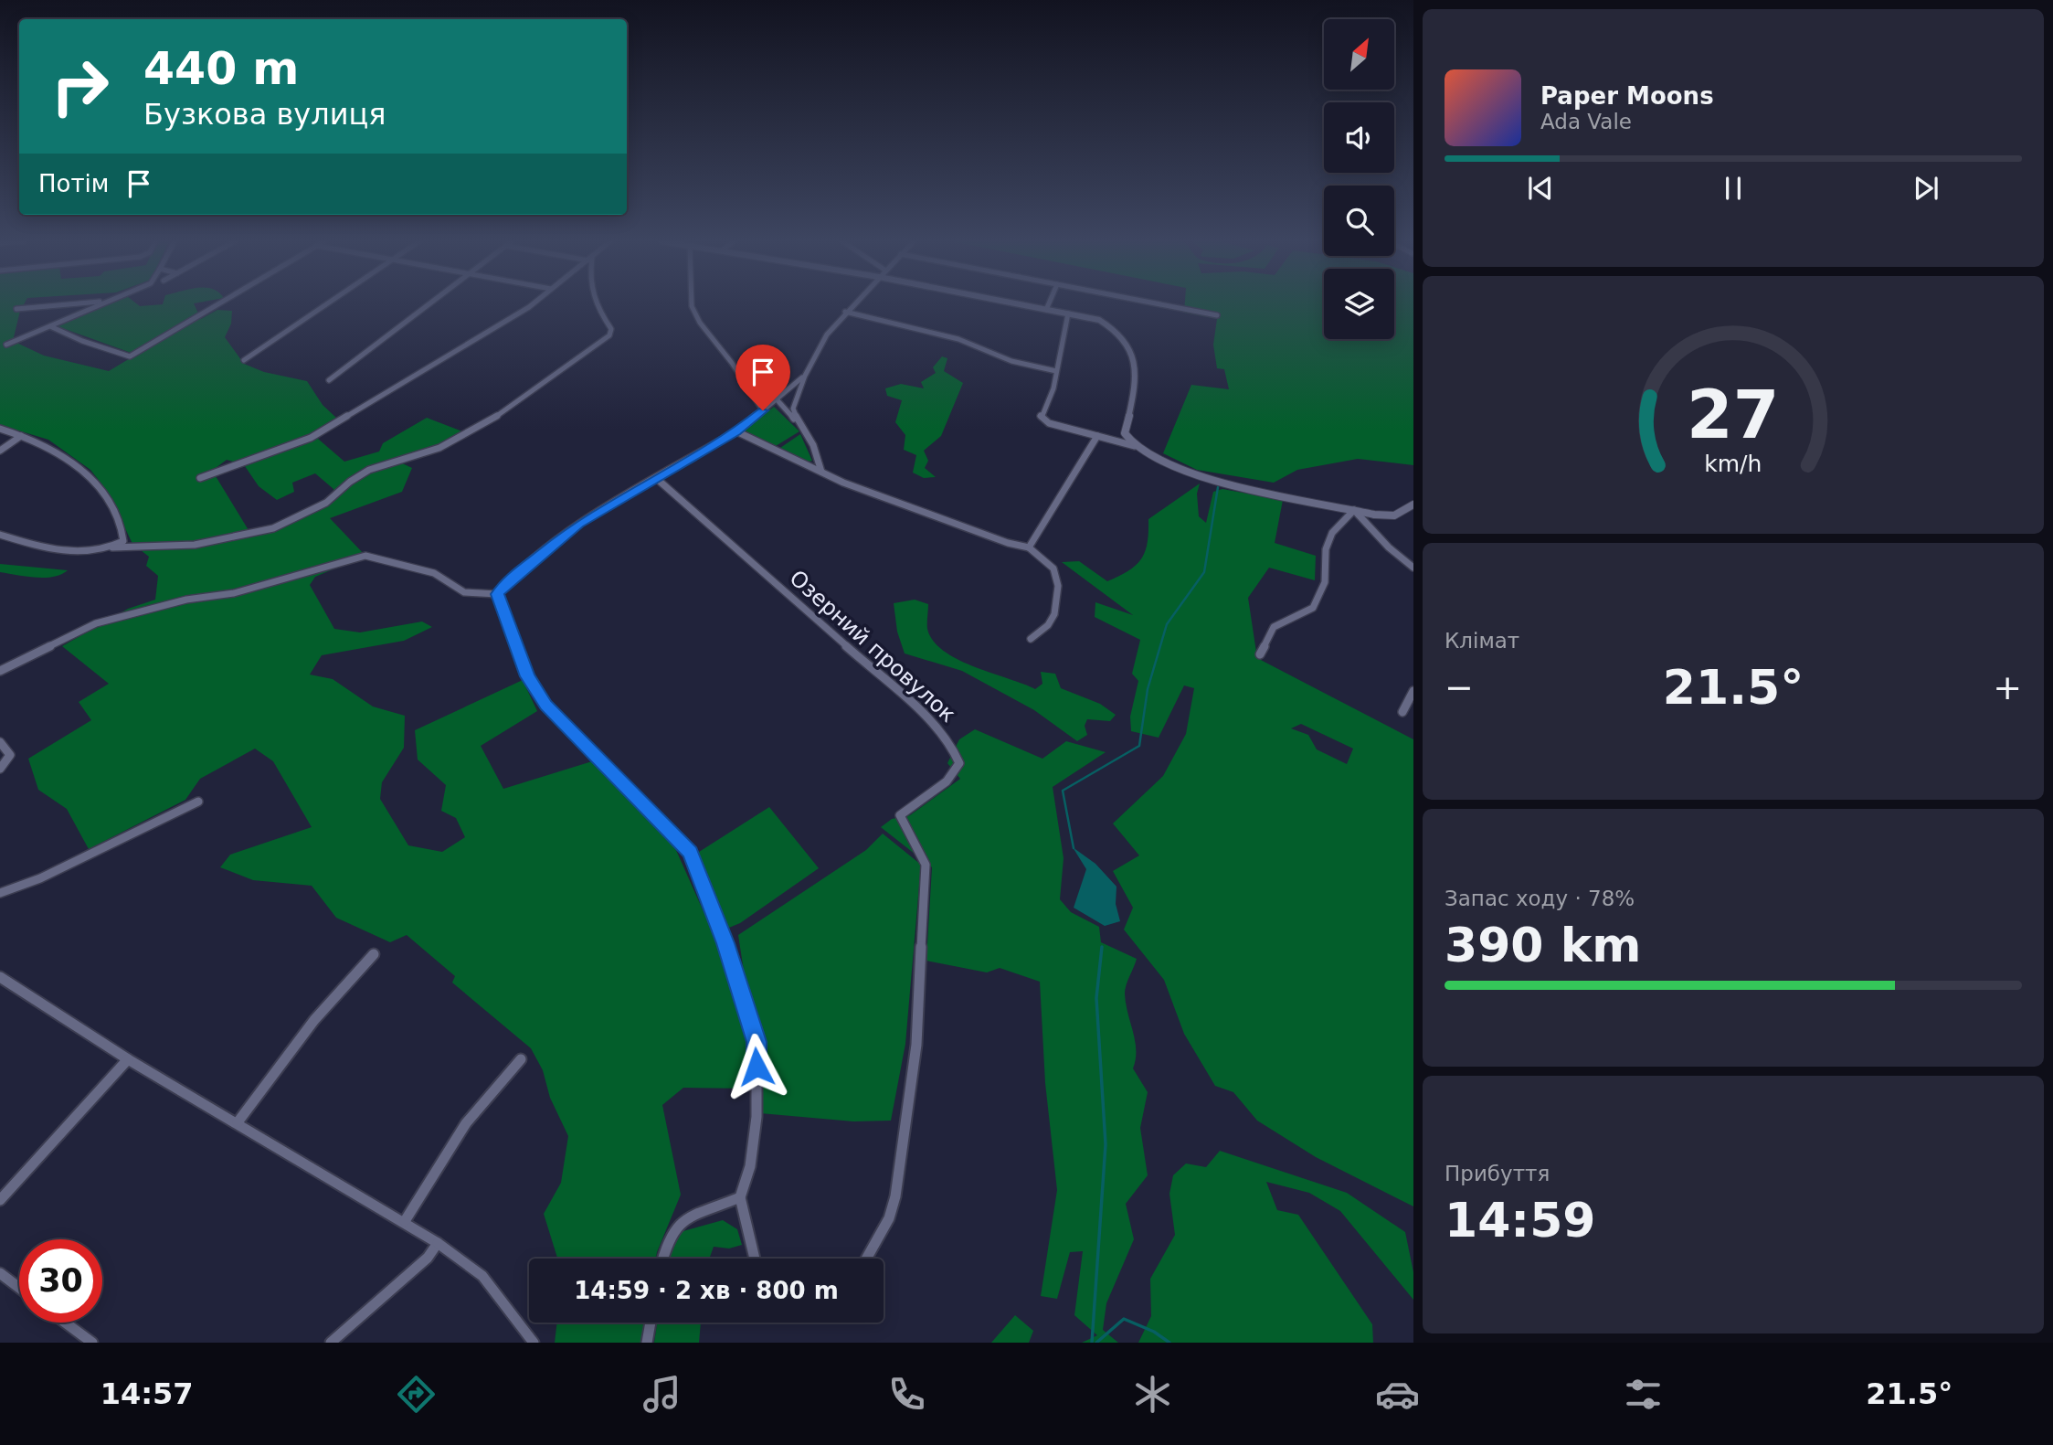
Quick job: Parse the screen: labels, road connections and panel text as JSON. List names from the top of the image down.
{
  "streets": {
    "street": ["Озерний провулок"]
  },
  "north": "top right",
  "page": {
    "turn": ["440 m", "Бузкова вулиця"],
    "song": ["Paper Moons", "Ada Vale"],
    "then": "Потім",
    "tile": [
      "Клімат",
      ["Запас ходу · 78%", "390 km"],
      ["Прибуття", "14:59"]
    ],
    "heat": ["−", "21.5°", "+"],
    "limit": "30",
    "trip": "14:59 · 2 хв · 800 m",
    "tabs": ["14:57", "21.5°"],
    "gauge": ["27", "km/h"]
  }
}
